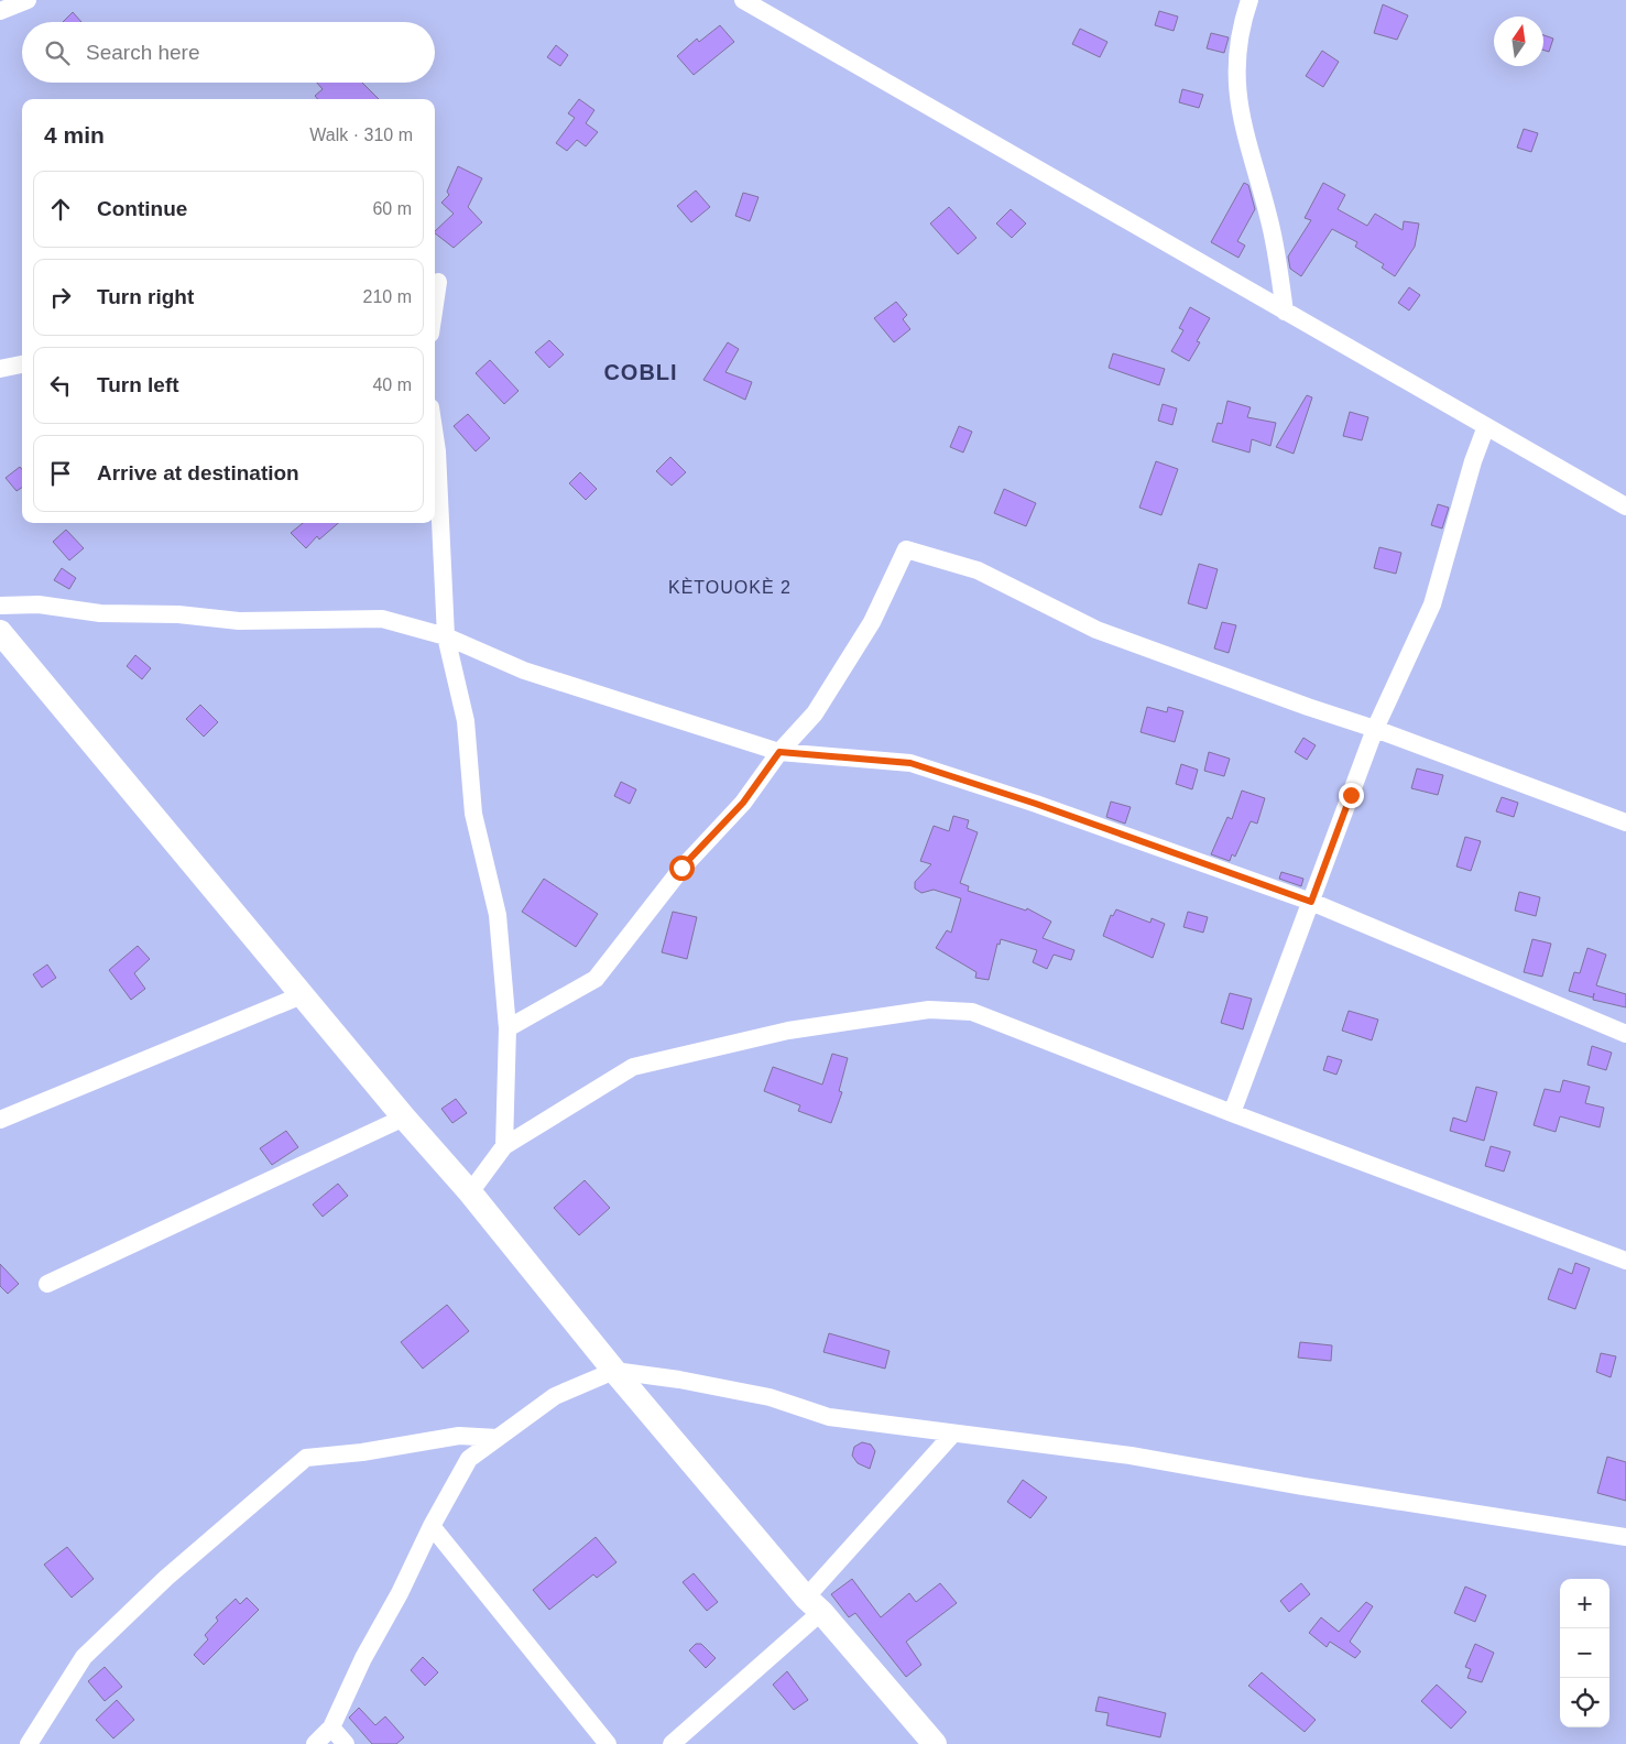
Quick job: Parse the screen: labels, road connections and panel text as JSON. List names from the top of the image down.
{
  "districts": ["COBLI", "KÈTOUOKÈ 2"],
  "north": "top",
  "page": {
    "search": "Search here",
    "heading": ["4 min", "Walk · 310 m"],
    "list": [
      ["Continue", "60 m"],
      ["Turn right", "210 m"],
      ["Turn left", "40 m"],
      "Arrive at destination"
    ],
    "map_buttons": ["+", "−"]
  }
}
